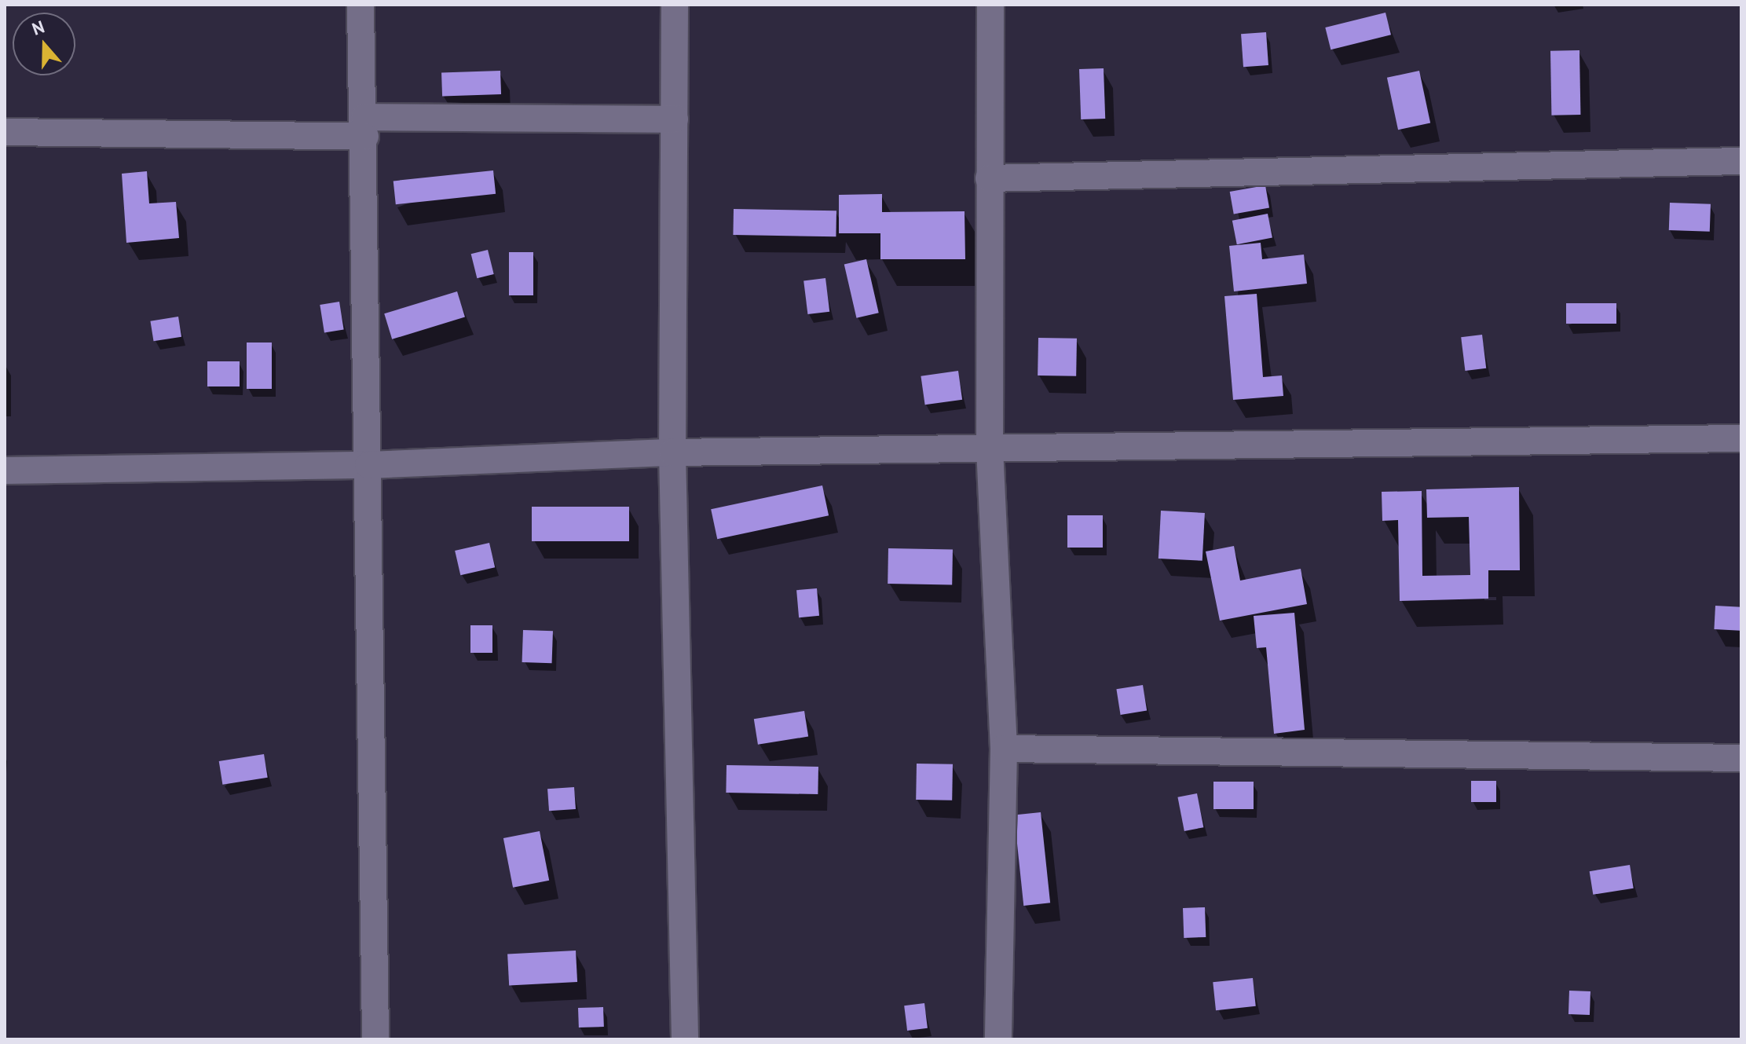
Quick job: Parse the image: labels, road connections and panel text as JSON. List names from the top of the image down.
{
  "north": "top"
}
